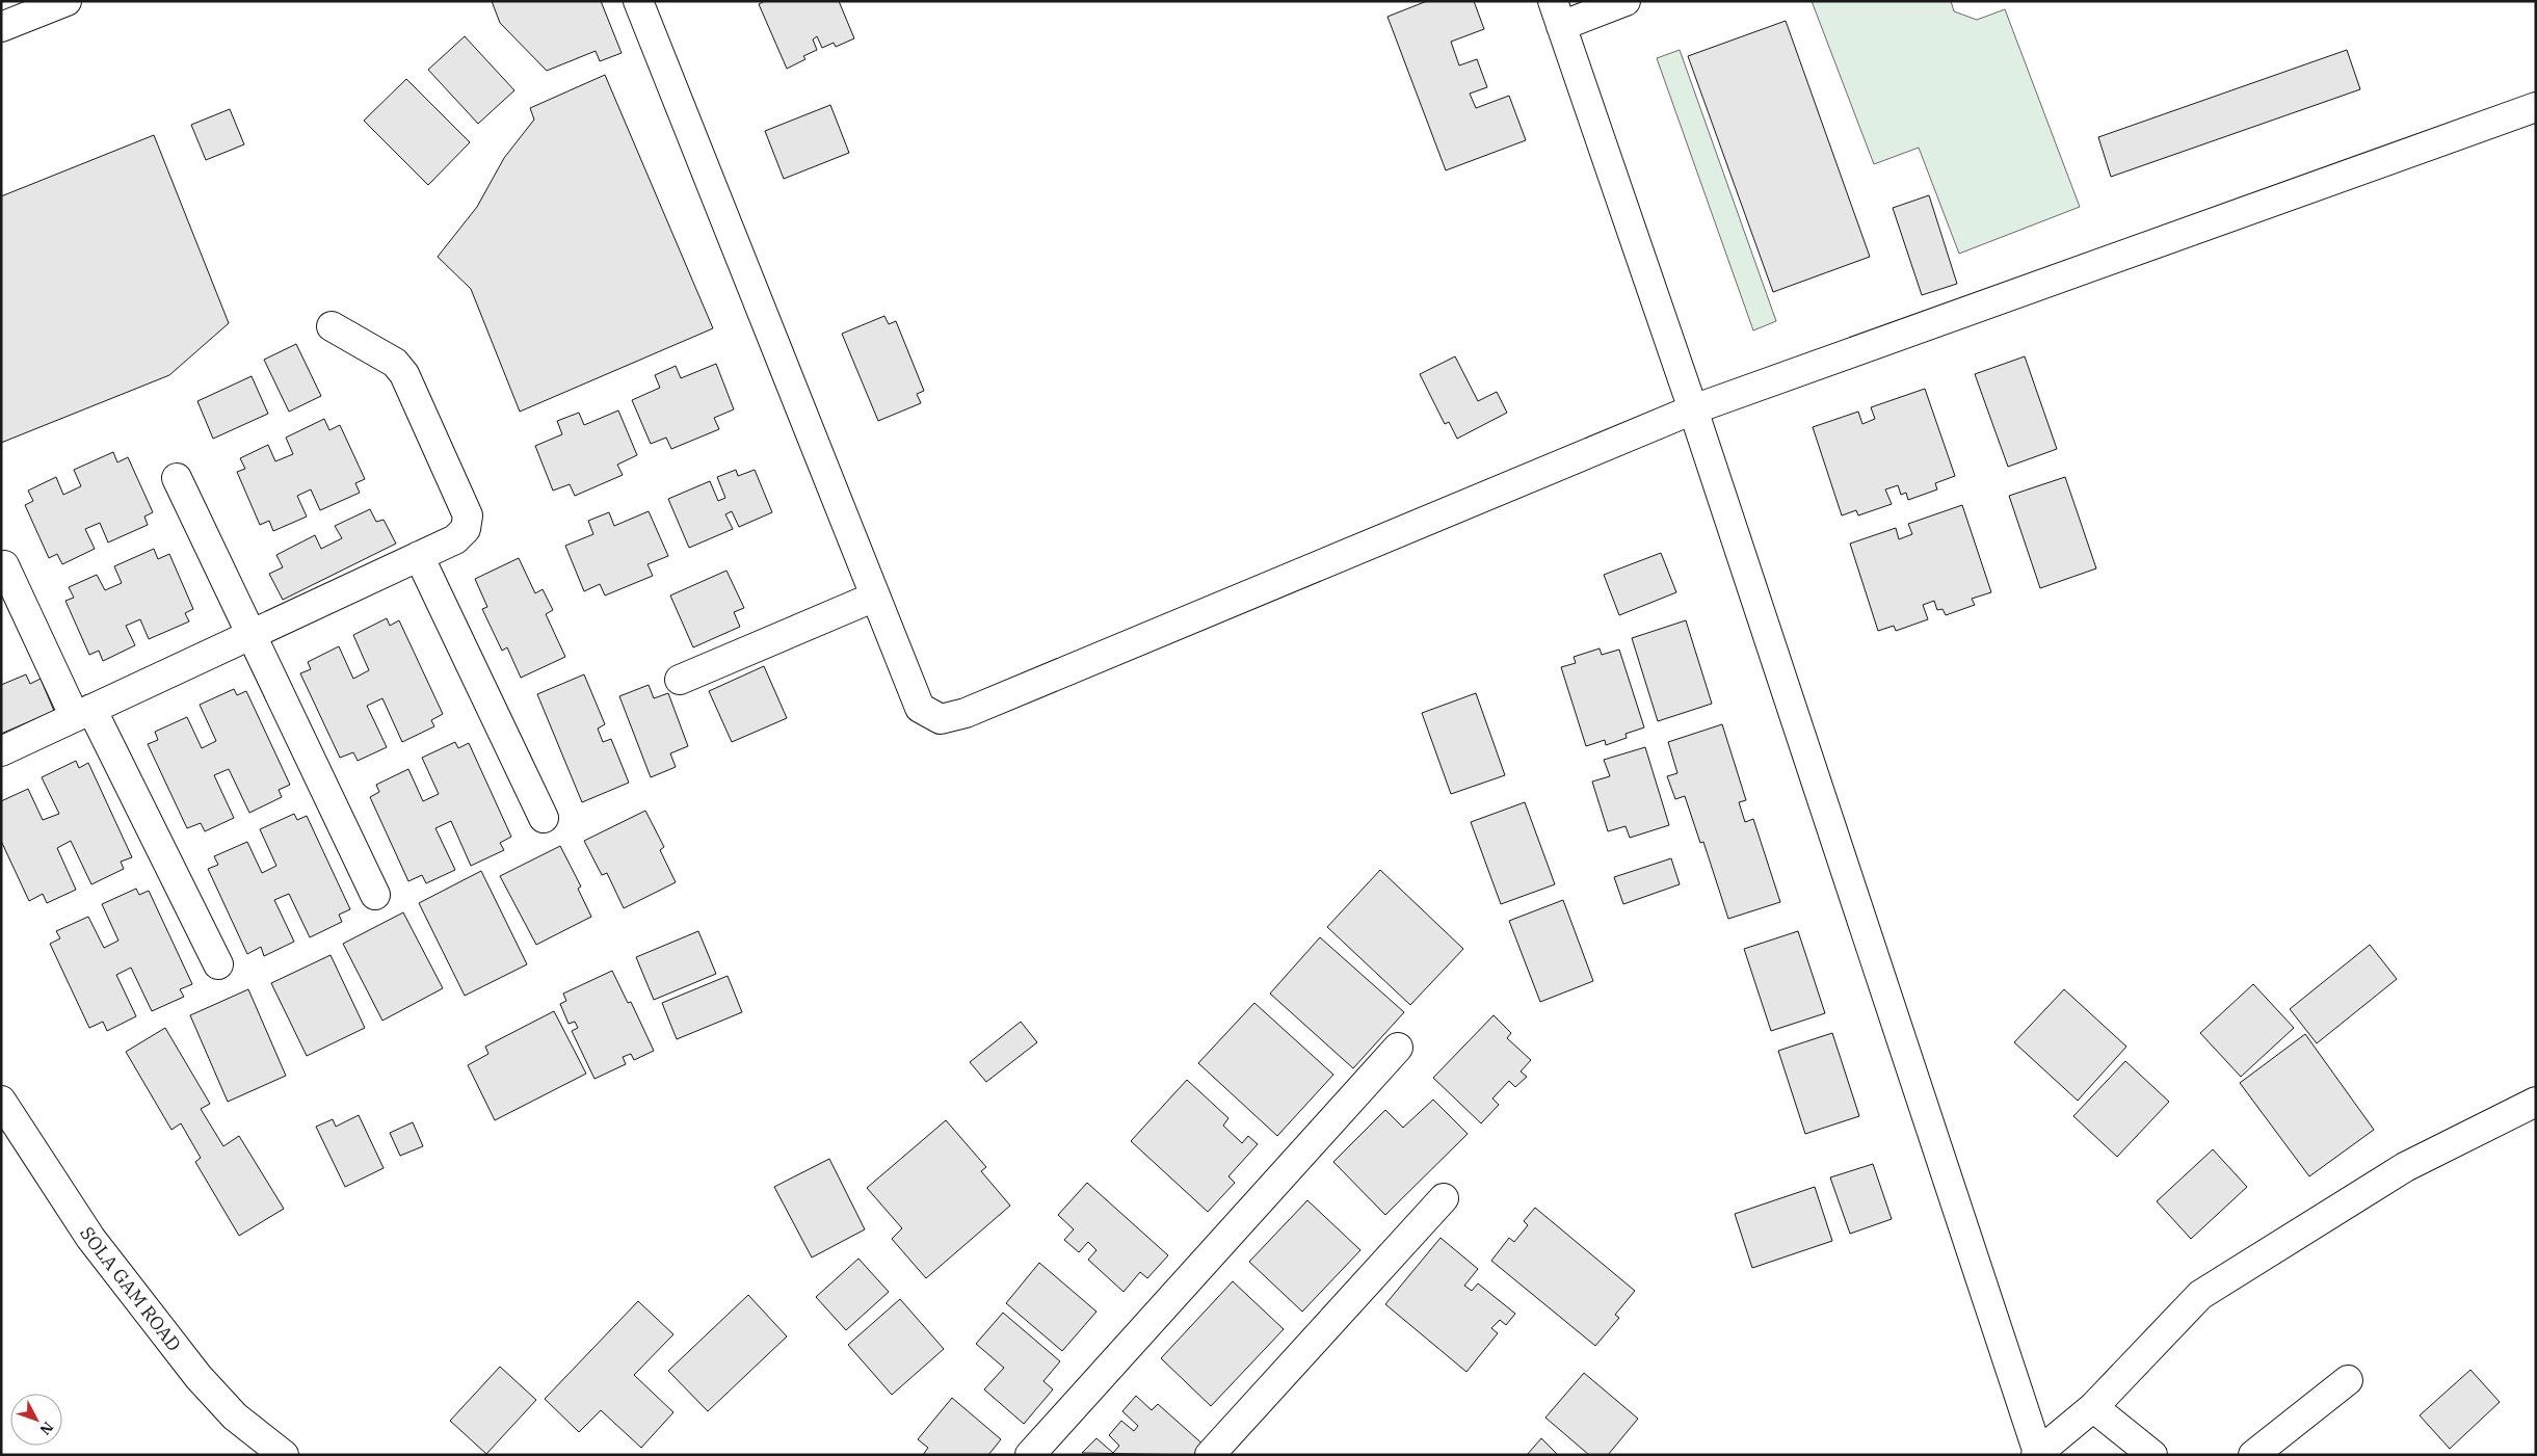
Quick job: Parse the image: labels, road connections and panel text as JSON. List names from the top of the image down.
{
  "streets": {
    "street": ["SOLA GAM ROAD"]
  },
  "north": "bottom right"
}
